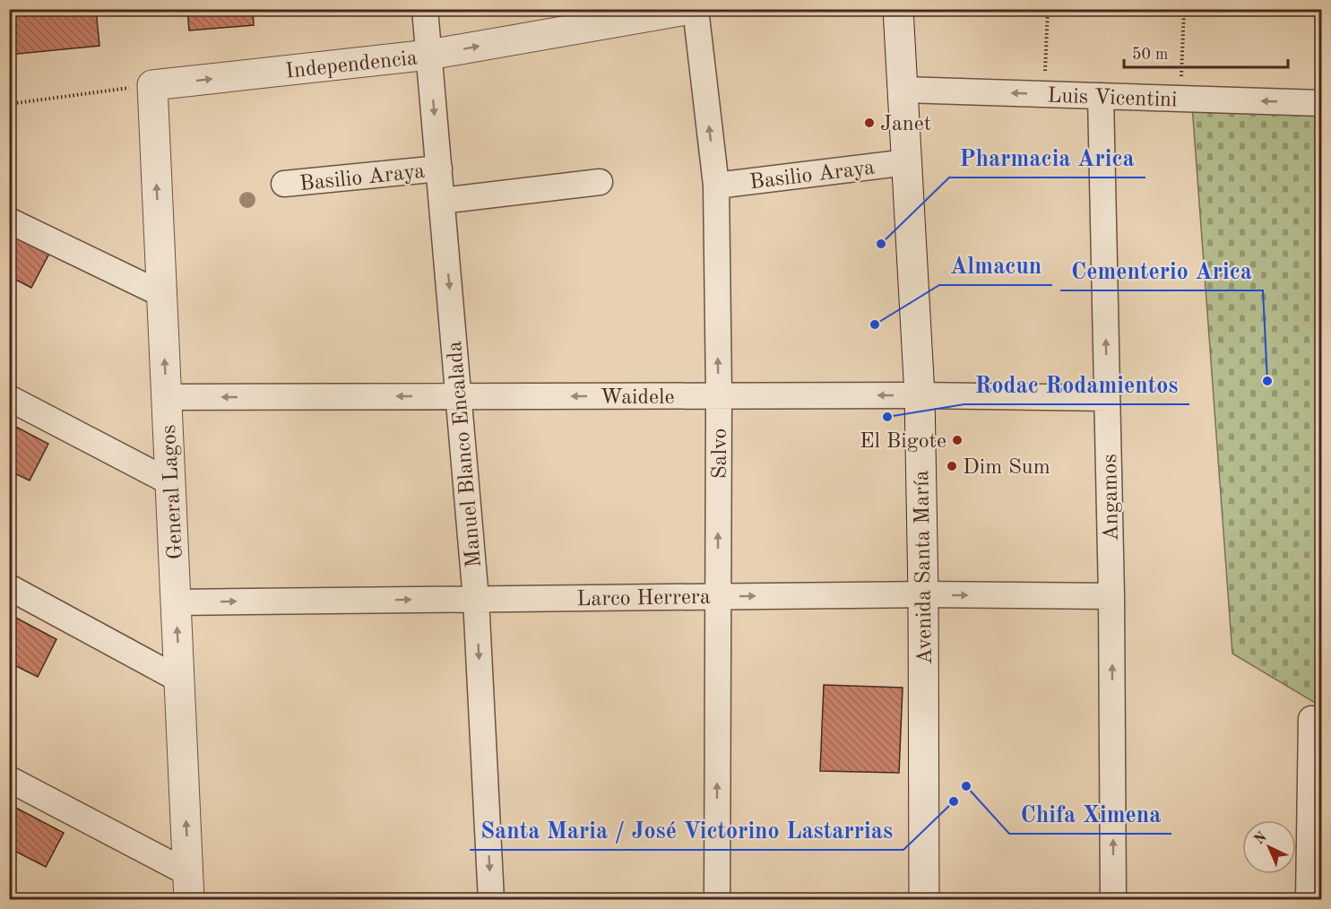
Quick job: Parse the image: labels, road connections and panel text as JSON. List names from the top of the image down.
{
  "streets": {
    "street": [
      "Independencia",
      "Luis Vicentini",
      "Basilio Araya",
      "Waidele",
      "Salvo",
      "Manuel Blanco Encalada",
      "General Lagos",
      "Angamos",
      "Avenida Santa María",
      "Larco Herrera"
    ]
  },
  "crossings": [
    ["Independencia", "Manuel Blanco Encalada"],
    ["Independencia", "General Lagos"],
    ["Luis Vicentini", "Angamos"],
    ["Luis Vicentini", "Avenida Santa María"],
    ["Basilio Araya", "Salvo"],
    ["Basilio Araya", "Manuel Blanco Encalada"],
    ["Basilio Araya", "Avenida Santa María"],
    ["Waidele", "Salvo"],
    ["Waidele", "Manuel Blanco Encalada"],
    ["Waidele", "General Lagos"],
    ["Waidele", "Angamos"],
    ["Waidele", "Avenida Santa María"],
    ["Salvo", "Larco Herrera"],
    ["Manuel Blanco Encalada", "Larco Herrera"],
    ["General Lagos", "Larco Herrera"],
    ["Angamos", "Larco Herrera"],
    ["Avenida Santa María", "Larco Herrera"]
  ],
  "one_way": [
    "Independencia",
    "Luis Vicentini",
    "Waidele",
    "Salvo",
    "Manuel Blanco Encalada",
    "General Lagos",
    "Angamos",
    "Larco Herrera"
  ],
  "places": [
    "Janet",
    "Pharmacia Arica",
    "Almacun",
    "Cementerio Arica",
    "Rodac Rodamientos",
    "El Bigote",
    "Dim Sum",
    "Chifa Ximena",
    "Santa Maria / José Victorino Lastarrias"
  ],
  "scale_bar": "50 m",
  "north": "top left"
}
